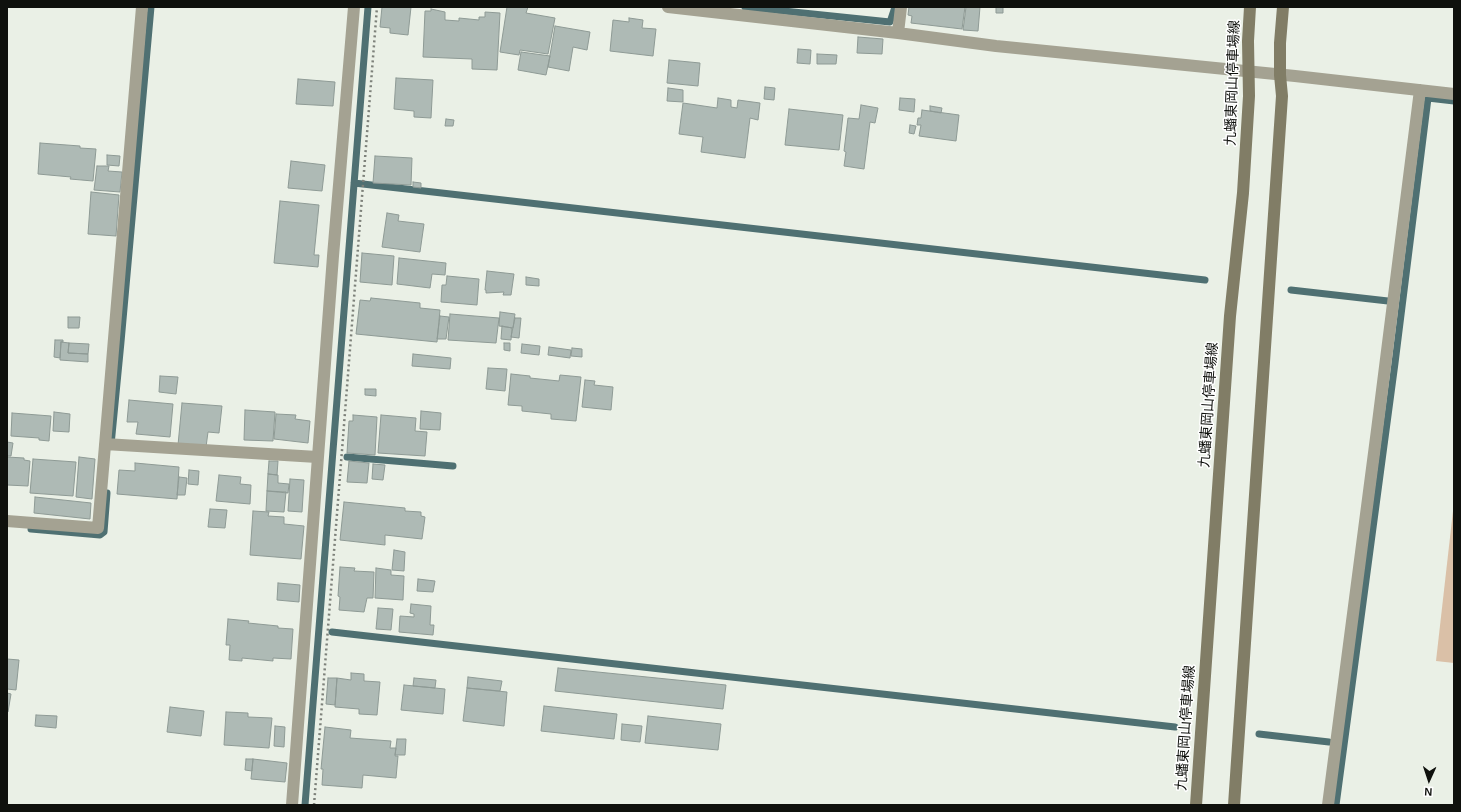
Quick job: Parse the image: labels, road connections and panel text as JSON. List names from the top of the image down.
{
  "streets": {
    "main road": ["九蟠東岡山停車場線"]
  },
  "north": "bottom"
}
